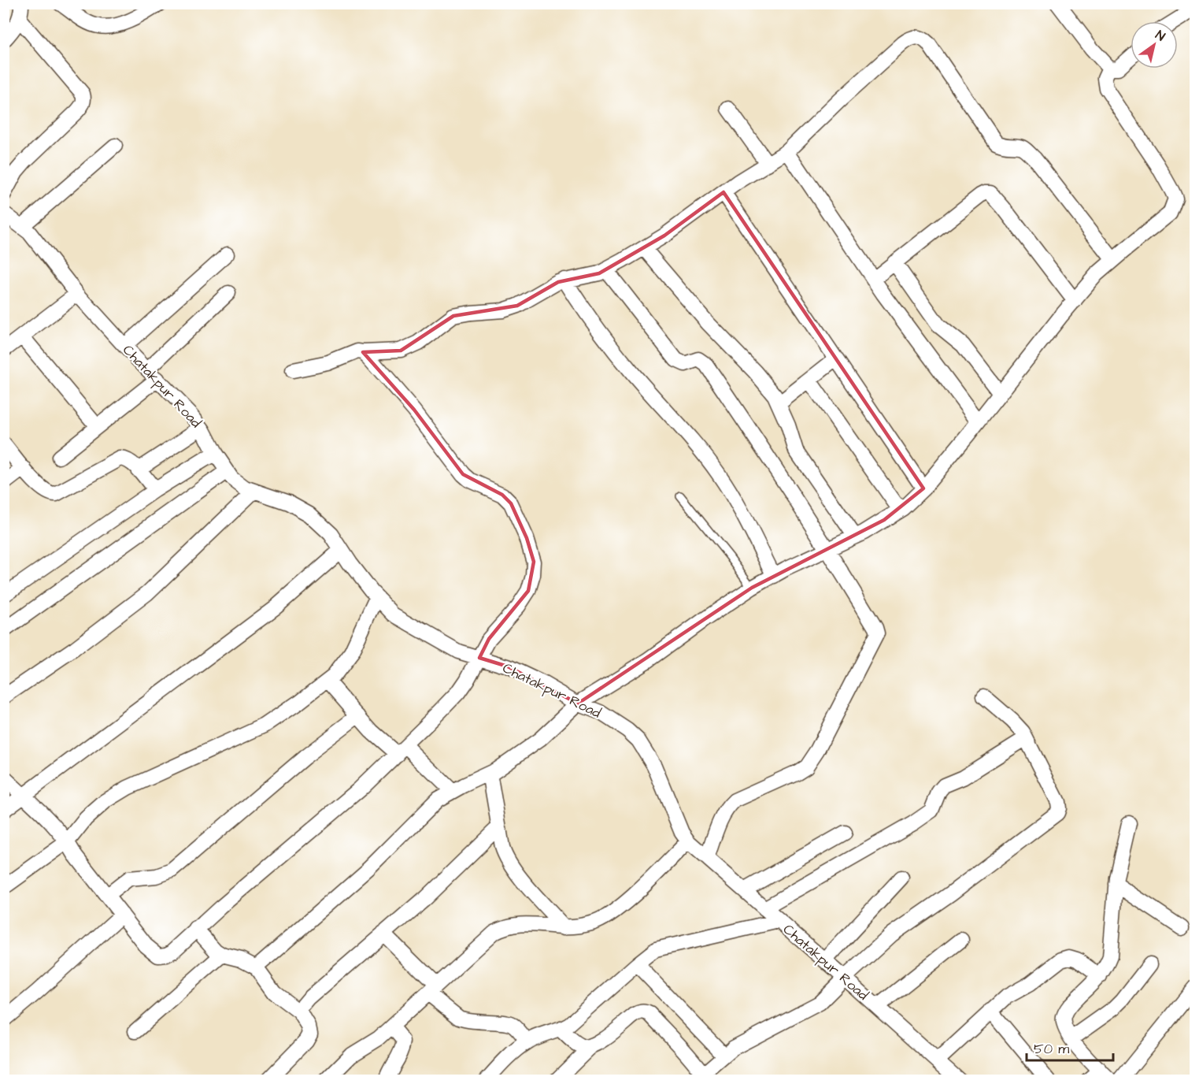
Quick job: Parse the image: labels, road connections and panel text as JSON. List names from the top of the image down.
{
  "streets": {
    "street": ["Chatakpur Road"]
  },
  "scale_bar": "50 m",
  "north": "top right"
}
